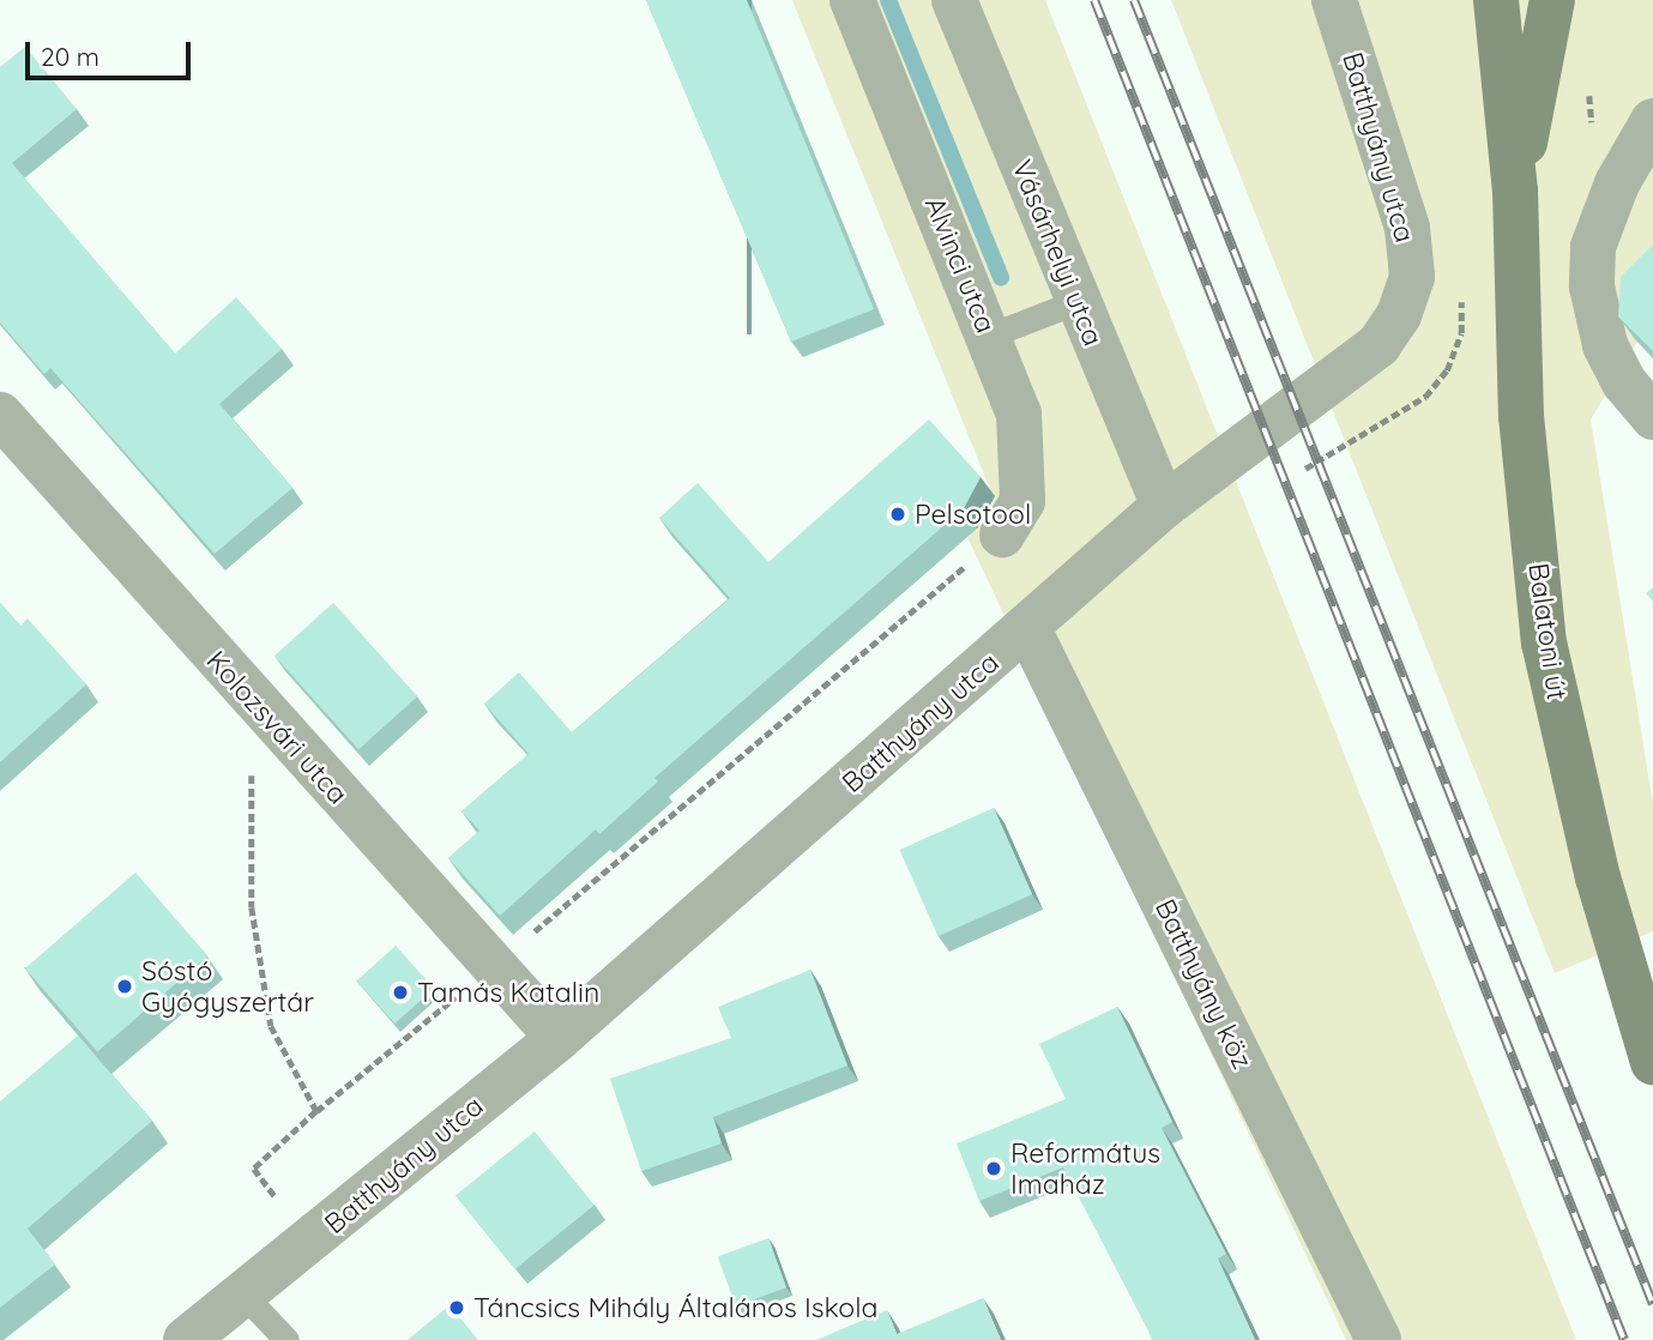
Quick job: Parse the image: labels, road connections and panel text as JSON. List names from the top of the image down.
{
  "streets": {
    "main road": ["Balatoni út"],
    "street": [
      "Batthyány utca",
      "Vásárhelyi utca",
      "Alvinci utca",
      "Kolozsvári utca",
      "Batthyány köz"
    ]
  },
  "crossings": [
    ["Batthyány utca", "Vásárhelyi utca"],
    ["Batthyány utca", "Kolozsvári utca"],
    ["Batthyány utca", "Batthyány köz"]
  ],
  "places": [
    "Pelsotool",
    "Sóstó Gyógyszertár",
    "Tamás Katalin",
    "Református Imaház",
    "Táncsics Mihály Általános Iskola"
  ],
  "scale_bar": "20 m"
}
